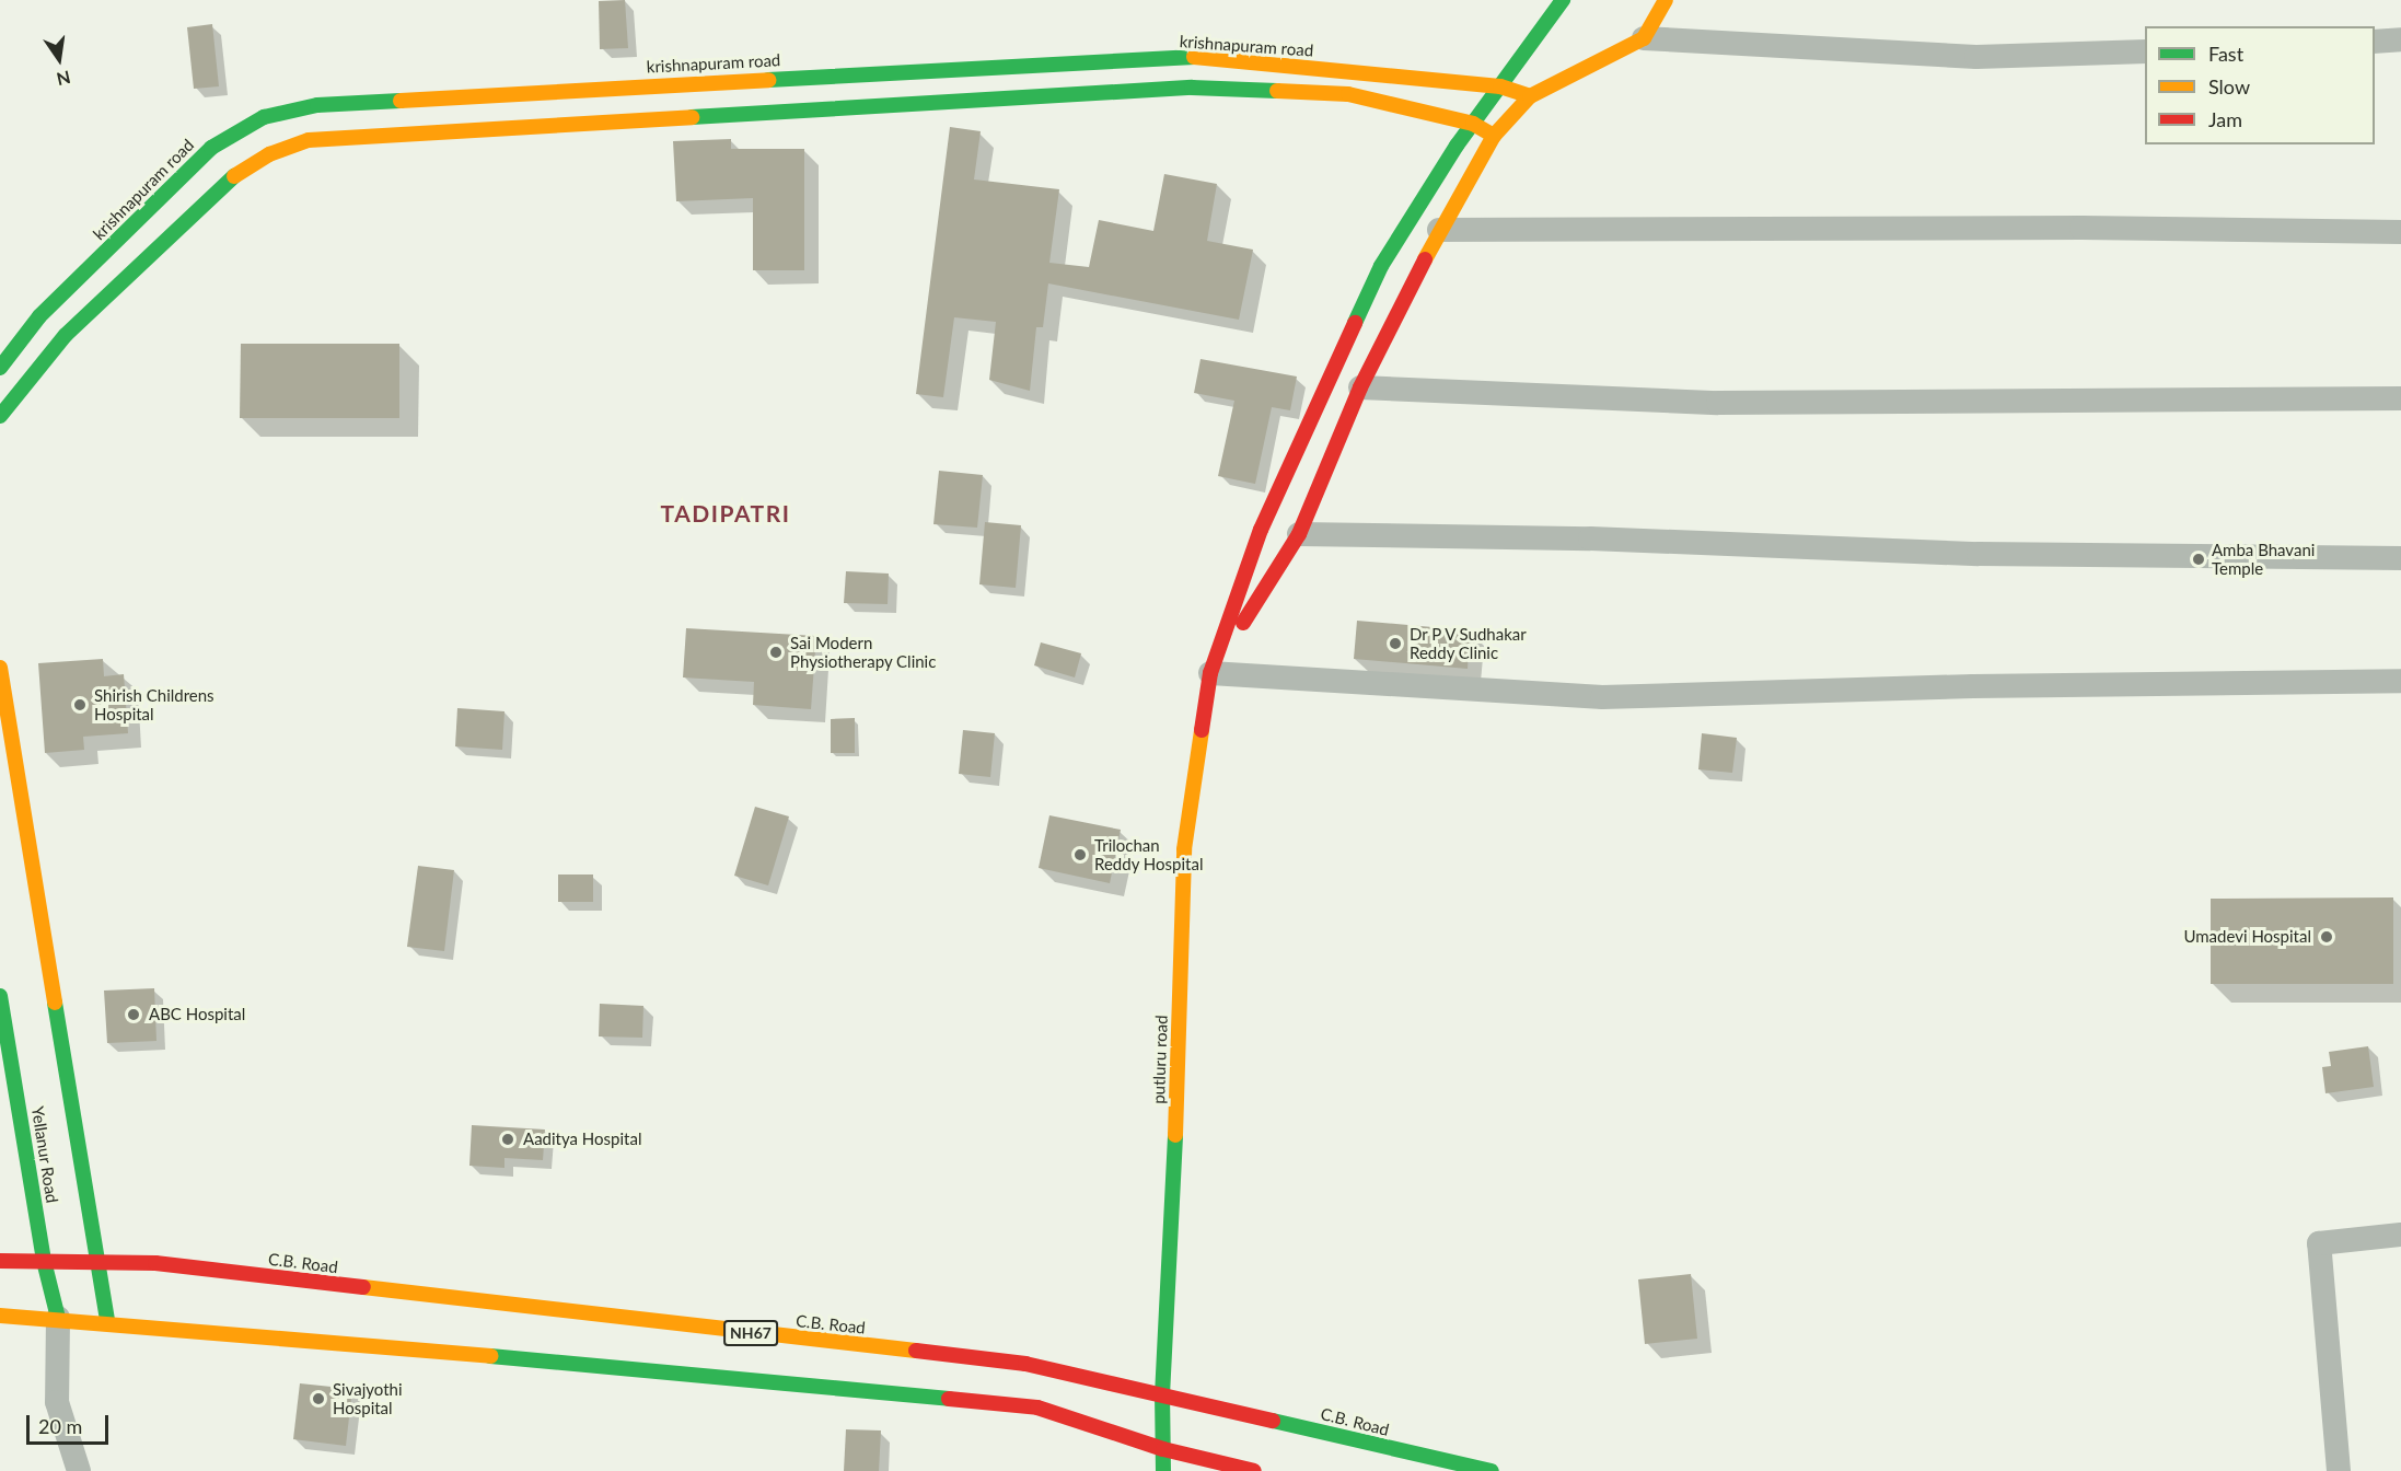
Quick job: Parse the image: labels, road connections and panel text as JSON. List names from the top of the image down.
{
  "streets": {
    "main road": [
      "krishnapuram road",
      "putluru road",
      "Yellanur Road",
      "C.B. Road",
      "NH67"
    ]
  },
  "crossings": [
    ["putluru road", "C.B. Road"],
    ["Yellanur Road", "C.B. Road"]
  ],
  "districts": ["TADIPATRI"],
  "places": [
    "Amba Bhavani Temple",
    "Dr P V Sudhakar Reddy Clinic",
    "Sai Modern Physiotherapy Clinic",
    "Shirish Childrens Hospital",
    "Trilochan Reddy Hospital",
    "Umadevi Hospital",
    "ABC Hospital",
    "Aaditya Hospital",
    "Sivajyothi Hospital"
  ],
  "legend": ["Fast", "Slow", "Jam"],
  "scale_bar": "20 m",
  "north": "bottom"
}
